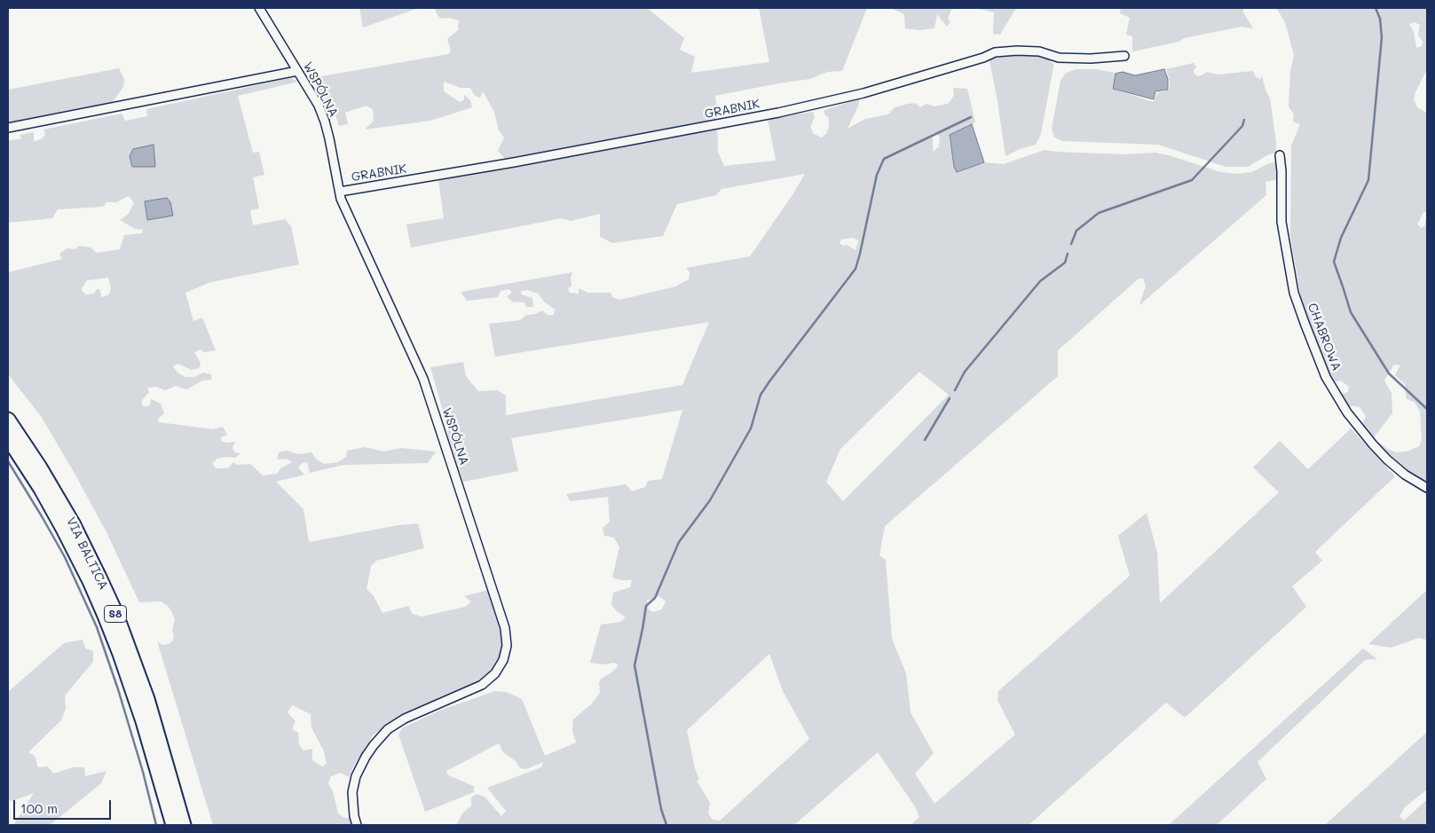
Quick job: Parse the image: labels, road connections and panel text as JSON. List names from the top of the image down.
{
  "streets": {
    "highway": ["VIA BALTICA", "S8"],
    "street": ["WSPÓLNA", "GRABNIK", "CHABROWA"]
  },
  "crossings": [
    ["WSPÓLNA", "GRABNIK"]
  ],
  "scale_bar": "100 m"
}
